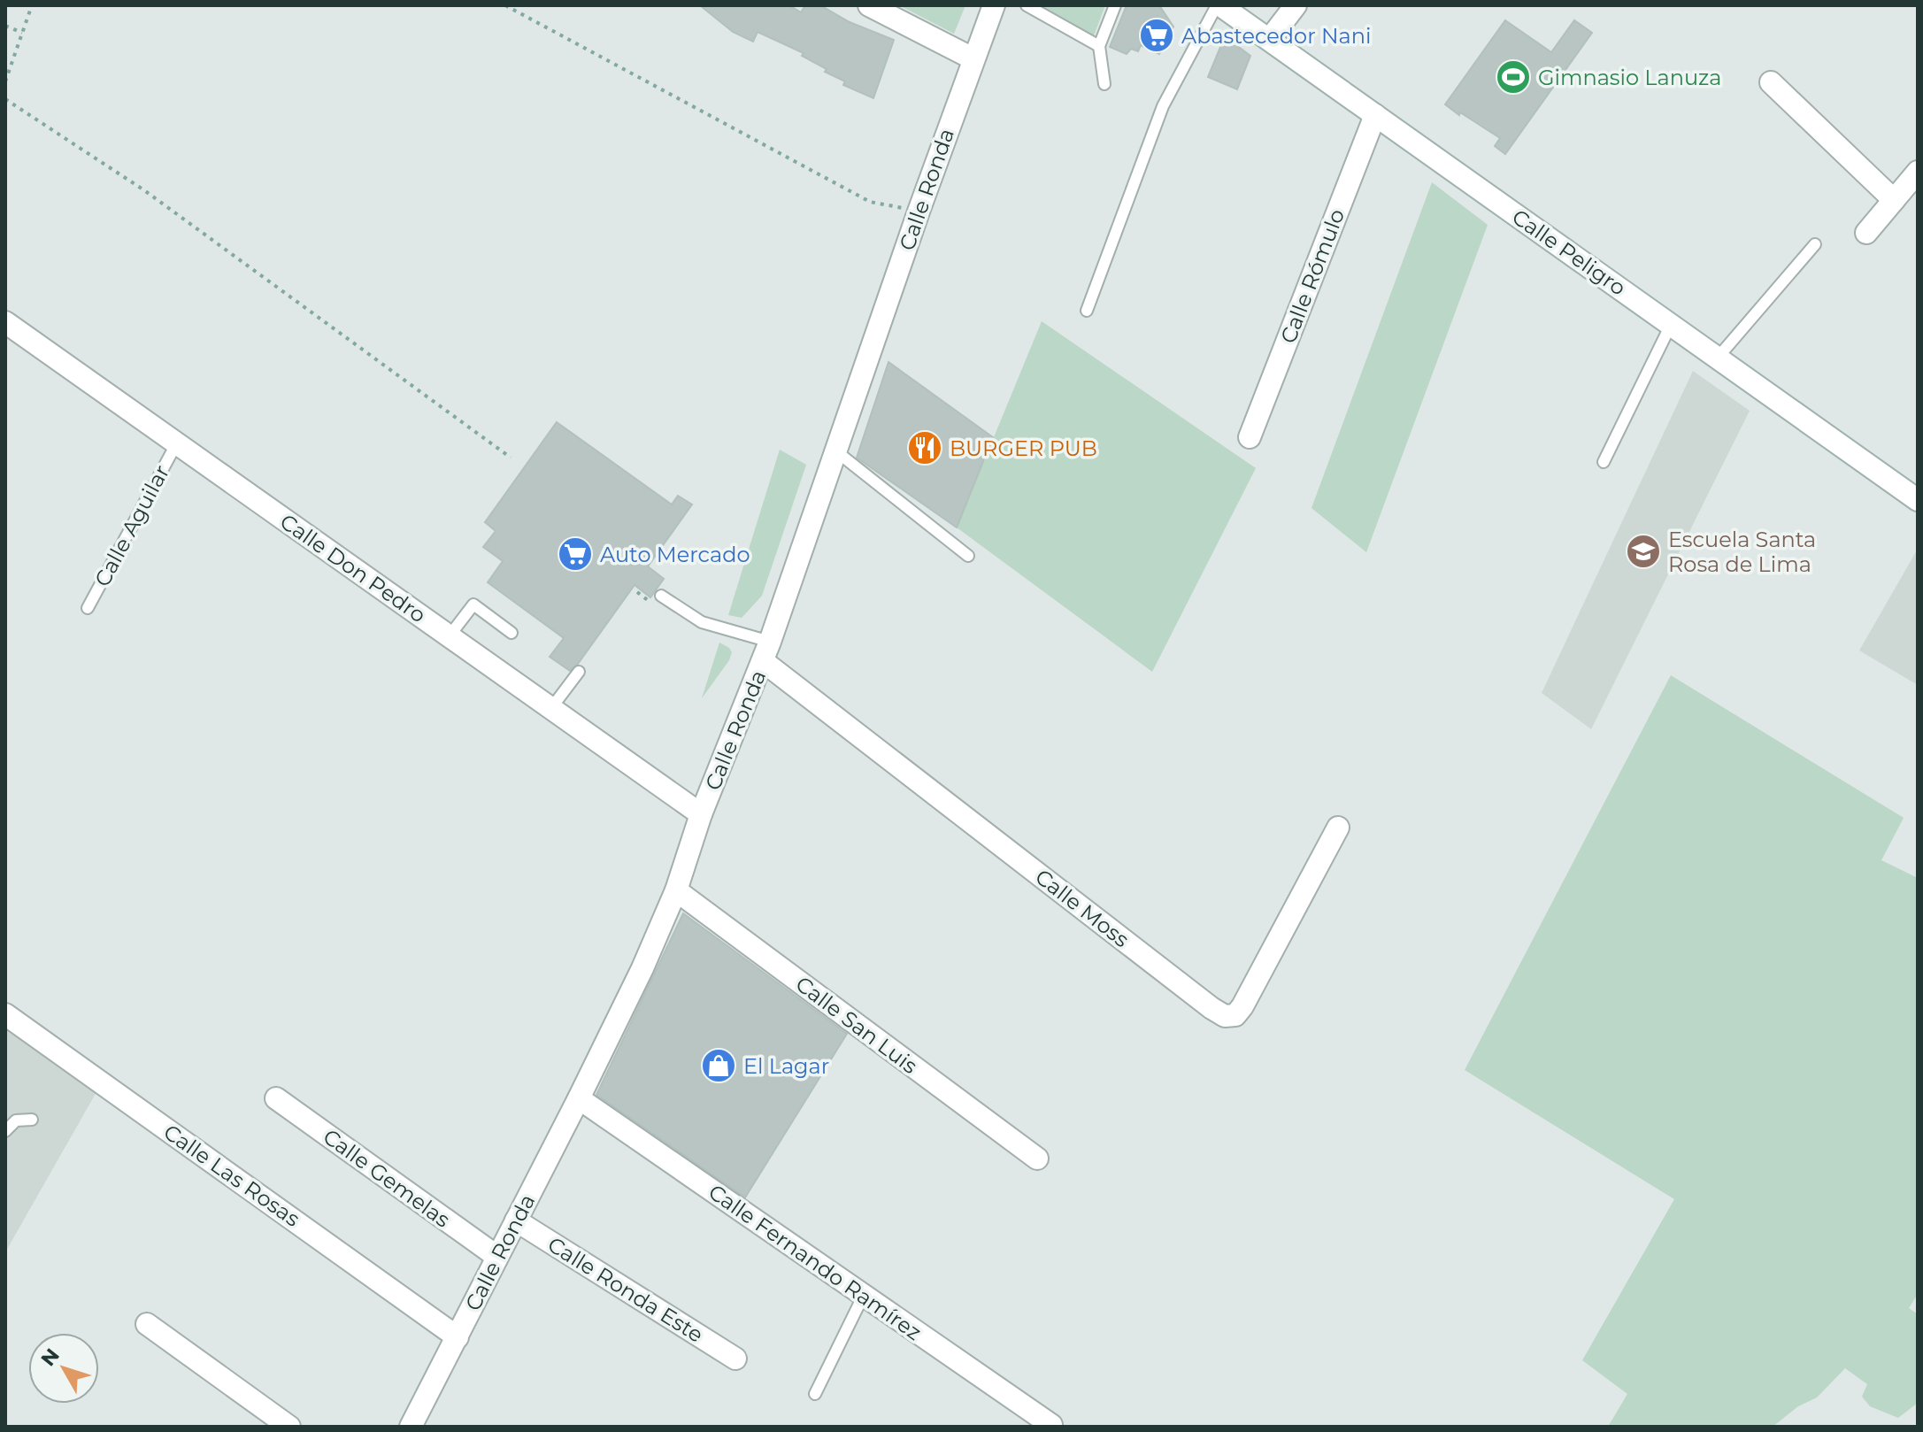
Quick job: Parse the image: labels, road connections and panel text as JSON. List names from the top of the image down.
{
  "streets": {
    "street": [
      "Calle Ronda",
      "Calle Peligro",
      "Calle Rómulo",
      "Calle Don Pedro",
      "Calle Moss",
      "Calle San Luis",
      "Calle Las Rosas",
      "Calle Gemelas",
      "Calle Fernando Ramírez",
      "Calle Ronda Este"
    ],
    "lane": ["Calle Aguilar"]
  },
  "crossings": [
    ["Calle Ronda", "Calle Don Pedro"],
    ["Calle Ronda", "Calle Moss"],
    ["Calle Ronda", "Calle San Luis"],
    ["Calle Ronda", "Calle Las Rosas"],
    ["Calle Ronda", "Calle Gemelas"],
    ["Calle Ronda", "Calle Fernando Ramírez"],
    ["Calle Ronda", "Calle Ronda Este"],
    ["Calle Peligro", "Calle Rómulo"],
    ["Calle Aguilar", "Calle Don Pedro"]
  ],
  "places": {
    "supermarket": ["Abastecedor Nani", "Auto Mercado"],
    "sports": ["Gimnasio Lanuza"],
    "restaurant": ["BURGER PUB"],
    "school or university": ["Escuela Santa Rosa de Lima"],
    "shop": ["El Lagar"]
  },
  "north": "top left"
}
